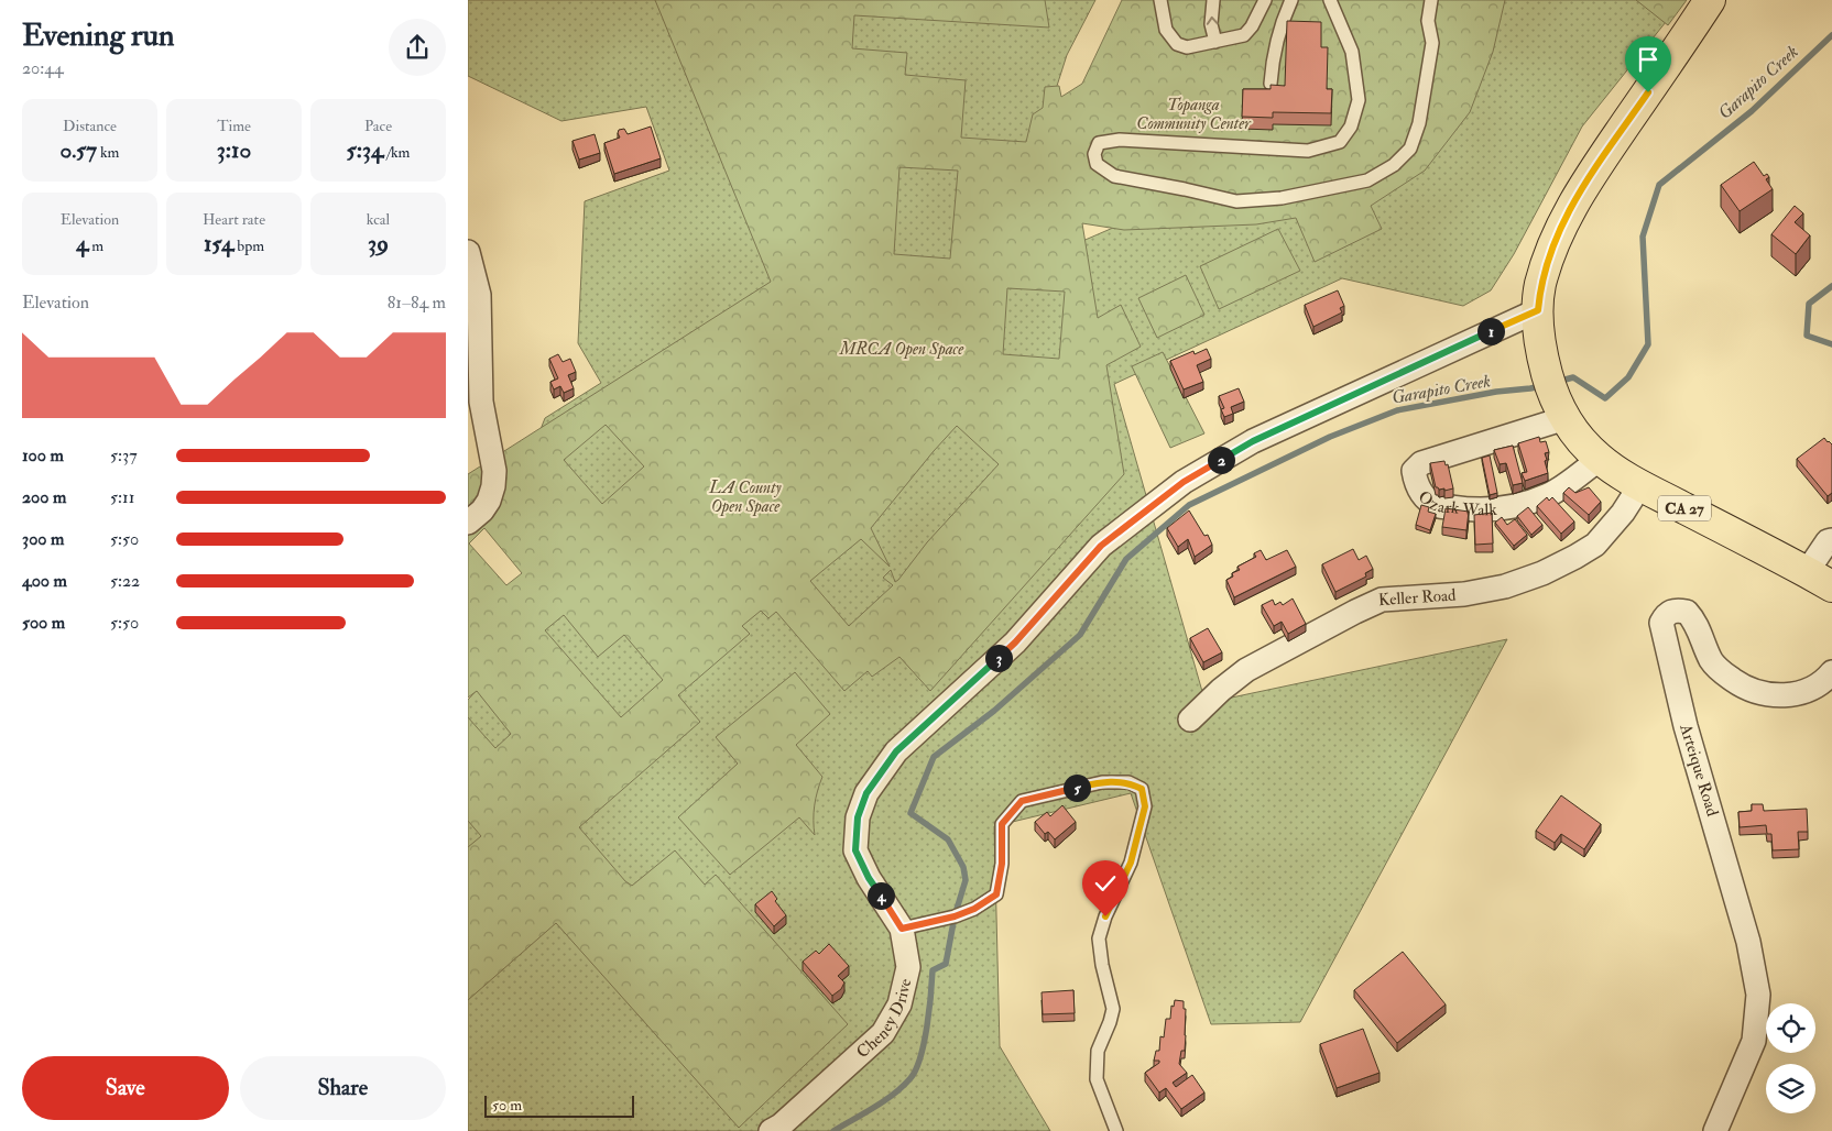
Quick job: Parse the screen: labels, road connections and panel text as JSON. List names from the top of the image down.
{
  "streets": {
    "main road": ["CA 27"],
    "street": [
      "Ozark Walk",
      "Keller Road",
      "Arteique Road",
      "Cheney Drive"
    ]
  },
  "crossings": [
    ["Ozark Walk", "CA 27"],
    ["CA 27", "Keller Road"],
    ["CA 27", "Cheney Drive"]
  ],
  "water": ["Garapito Creek"],
  "parks": ["Topanga Community Center", "MRCA Open Space", "LA County Open Space"],
  "scale_bar": "50 m",
  "page": {
    "heading": ["Evening run", "20:44"],
    "stats": [
      ["Distance", "0.57 km"],
      ["Time", "3:10"],
      ["Pace", "5:34 /km"],
      ["Elevation", "4 m"],
      ["Heart rate", "154 bpm"],
      ["kcal", "39"]
    ],
    "chart": ["Elevation", "81–84 m"],
    "pins": [
      "1",
      "2",
      "3",
      "5",
      "4"
    ],
    "list": [
      {
        "name": "100 m",
        "note": "5:37"
      },
      {
        "name": "200 m",
        "note": "5:11"
      },
      {
        "name": "300 m",
        "note": "5:50"
      },
      {
        "name": "400 m",
        "note": "5:22"
      },
      {
        "name": "500 m",
        "note": "5:50"
      }
    ],
    "buttons": ["Save", "Share"],
    "scale": "50 m"
  }
}
